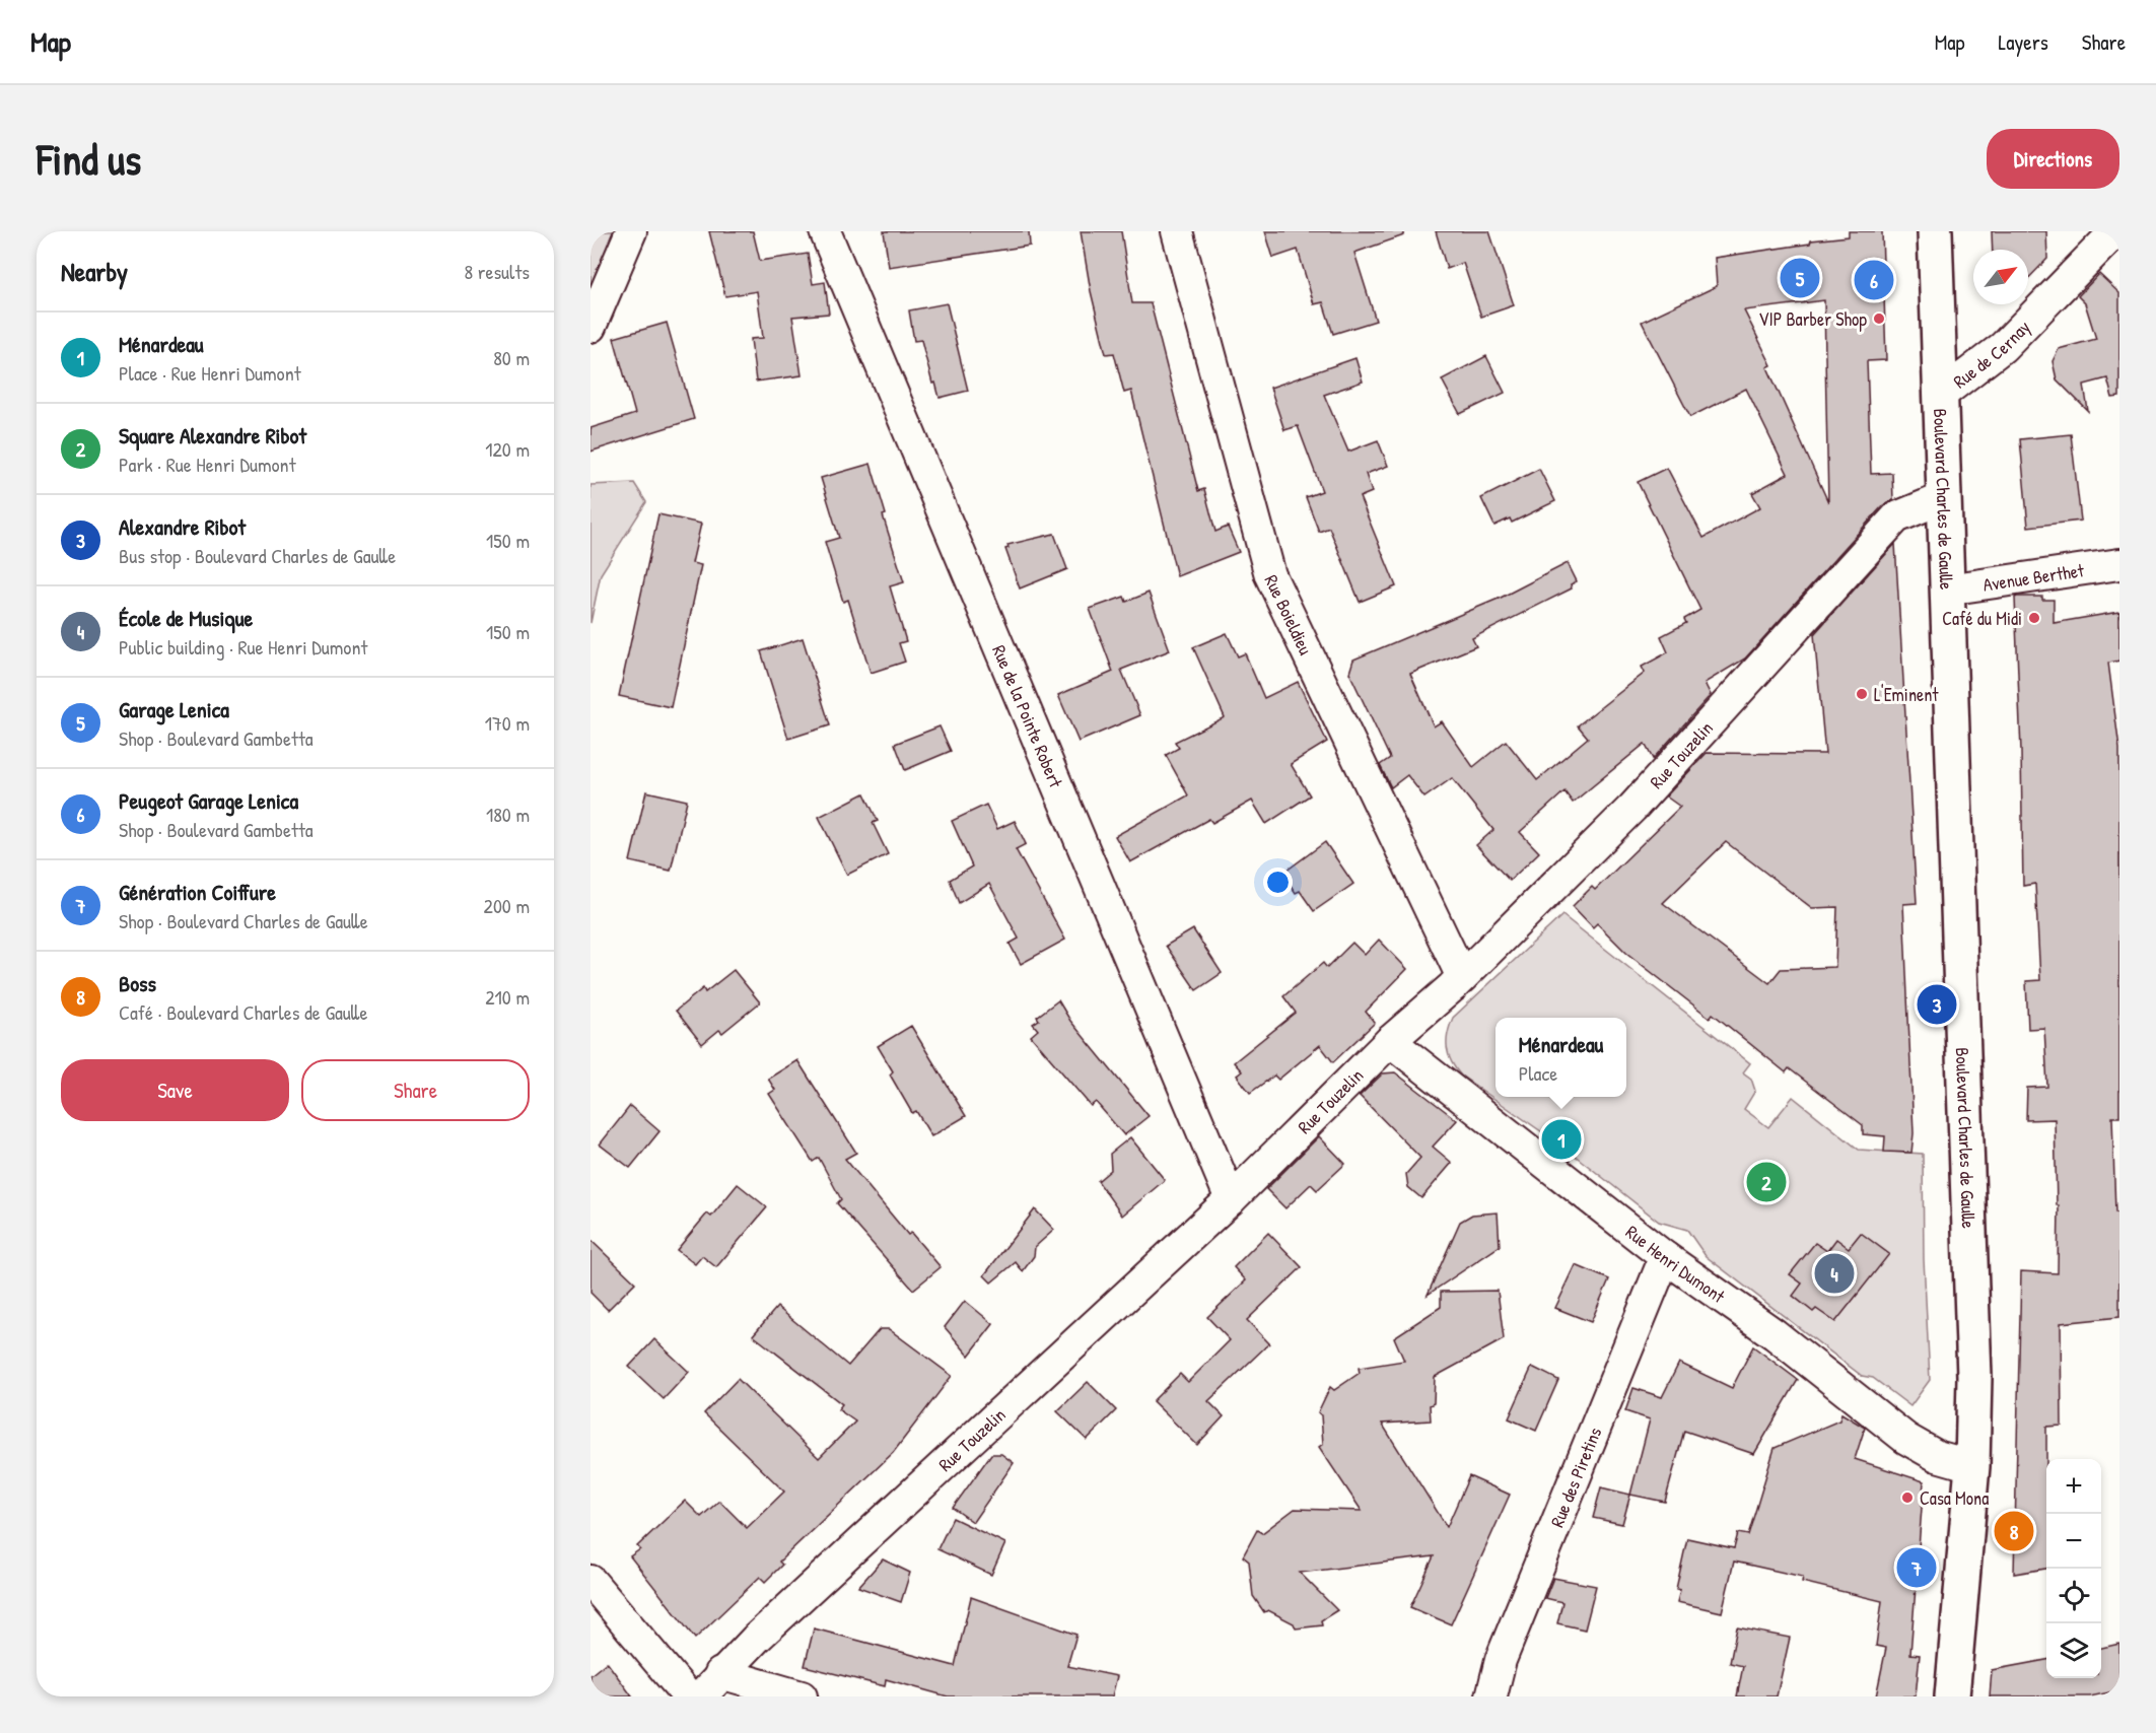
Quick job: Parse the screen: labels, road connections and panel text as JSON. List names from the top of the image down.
{
  "streets": {
    "main road": ["Boulevard Charles de Gaulle"],
    "street": [
      "Rue de Cernay",
      "Avenue Berthet",
      "Rue Boieldieu",
      "Rue de la Pointe Robert",
      "Rue Touzelin",
      "Rue Henri Dumont",
      "Rue des Piretins"
    ]
  },
  "crossings": [
    ["Rue de Cernay", "Boulevard Charles de Gaulle"],
    ["Boulevard Charles de Gaulle", "Avenue Berthet"],
    ["Boulevard Charles de Gaulle", "Rue Touzelin"],
    ["Boulevard Charles de Gaulle", "Rue Henri Dumont"],
    ["Rue Boieldieu", "Rue Touzelin"],
    ["Rue de la Pointe Robert", "Rue Touzelin"],
    ["Rue Touzelin", "Rue Henri Dumont"],
    ["Rue Henri Dumont", "Rue des Piretins"]
  ],
  "places": [
    "VIP Barber Shop",
    "Café du Midi",
    "L'Eminent",
    "Casa Mona"
  ],
  "north": "top right",
  "page": {
    "header": "Map",
    "nav": ["Map", "Layers", "Share"],
    "buttons": [
      "Directions",
      ["Save", "Share"]
    ],
    "title": "Find us",
    "heading": ["Nearby", "8 results"],
    "pins": [
      "5",
      "6",
      "3",
      "1",
      "2",
      "4",
      "8",
      "7"
    ],
    "list": [
      {
        "mark": "1",
        "name": "Ménardeau",
        "note": "Place · Rue Henri Dumont",
        "value": "80 m"
      },
      {
        "mark": "2",
        "name": "Square Alexandre Ribot",
        "note": "Park · Rue Henri Dumont",
        "value": "120 m"
      },
      {
        "mark": "3",
        "name": "Alexandre Ribot",
        "note": "Bus stop · Boulevard Charles de Gaulle",
        "value": "150 m"
      },
      {
        "mark": "4",
        "name": "École de Musique",
        "note": "Public building · Rue Henri Dumont",
        "value": "150 m"
      },
      {
        "mark": "5",
        "name": "Garage Lenica",
        "note": "Shop · Boulevard Gambetta",
        "value": "170 m"
      },
      {
        "mark": "6",
        "name": "Peugeot Garage Lenica",
        "note": "Shop · Boulevard Gambetta",
        "value": "180 m"
      },
      {
        "mark": "7",
        "name": "Génération Coiffure",
        "note": "Shop · Boulevard Charles de Gaulle",
        "value": "200 m"
      },
      {
        "mark": "8",
        "name": "Boss",
        "note": "Café · Boulevard Charles de Gaulle",
        "value": "210 m"
      }
    ],
    "popup": ["Ménardeau", "Place"],
    "map_buttons": ["+", "−"]
  }
}
